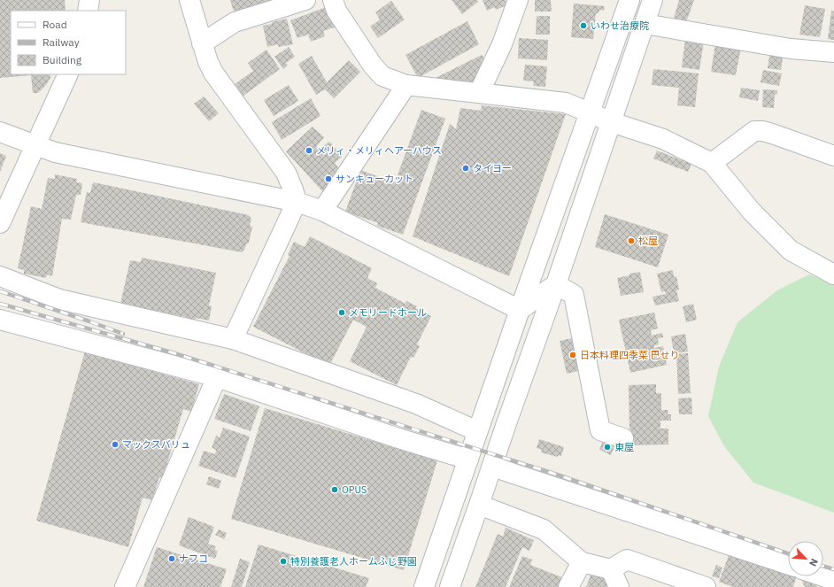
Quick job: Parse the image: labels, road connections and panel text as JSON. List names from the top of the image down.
{
  "places": [
    "いわせ治療院",
    "メリィ・メリィヘアーハウス",
    "タイヨー",
    "サンキューカット",
    "松屋",
    "メモリードホール",
    "日本料理四季菜 巴せり",
    "マックスバリュ",
    "東屋",
    "OPUS",
    "ナフコ",
    "特別養護老人ホームふじ野園"
  ],
  "legend": ["Road", "Railway", "Building"],
  "north": "bottom right"
}
